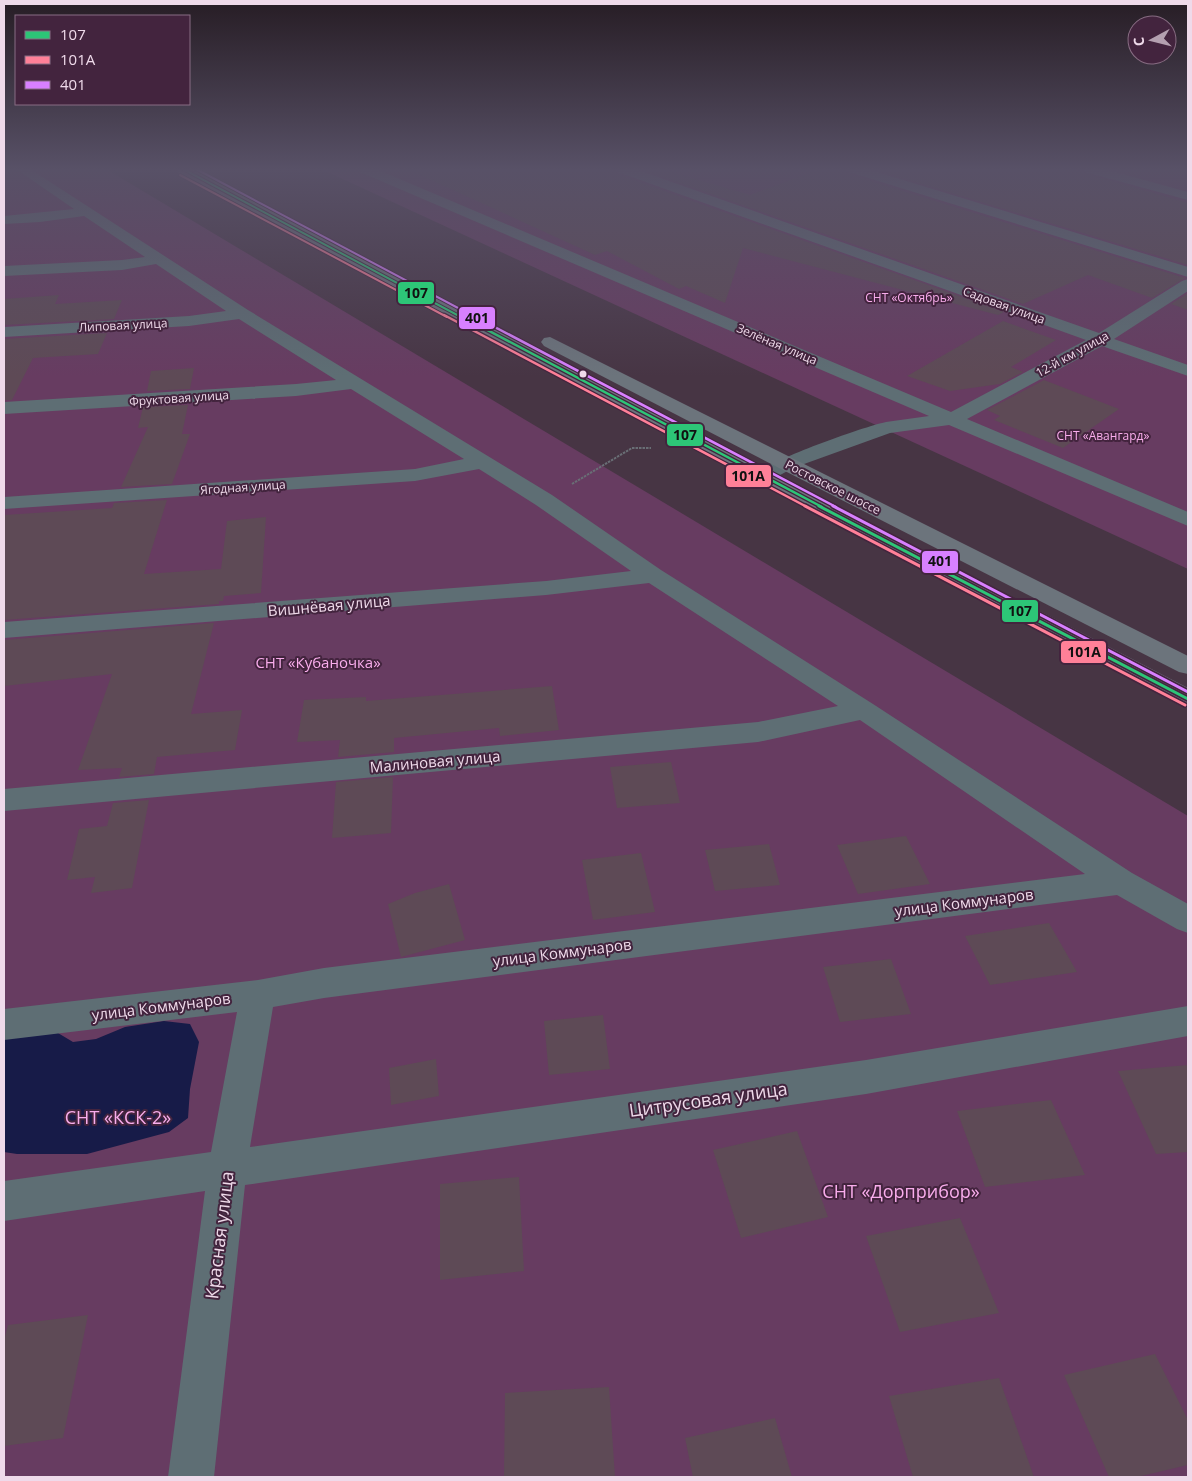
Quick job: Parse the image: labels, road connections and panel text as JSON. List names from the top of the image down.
{
  "streets": {
    "highway": ["Ростовское шоссе"],
    "street": [
      "Садовая улица",
      "Липовая улица",
      "Зелёная улица",
      "12-й км улица",
      "Фруктовая улица",
      "Ягодная улица",
      "Вишнёвая улица",
      "Малиновая улица",
      "улица Коммунаров",
      "Цитрусовая улица",
      "Красная улица"
    ]
  },
  "crossings": [
    ["Садовая улица", "12-й км улица"],
    ["Зелёная улица", "12-й км улица"],
    ["улица Коммунаров", "Красная улица"],
    ["Цитрусовая улица", "Красная улица"]
  ],
  "parks": [
    "СНТ «Октябрь»",
    "СНТ «Авангард»",
    "СНТ «Кубаночка»",
    "СНТ «КСК-2»",
    "СНТ «Дорприбор»"
  ],
  "lines": ["transit line 107", "transit line 101А", "transit line 401"],
  "legend": ["107", "101А", "401"],
  "north": "left"
}
